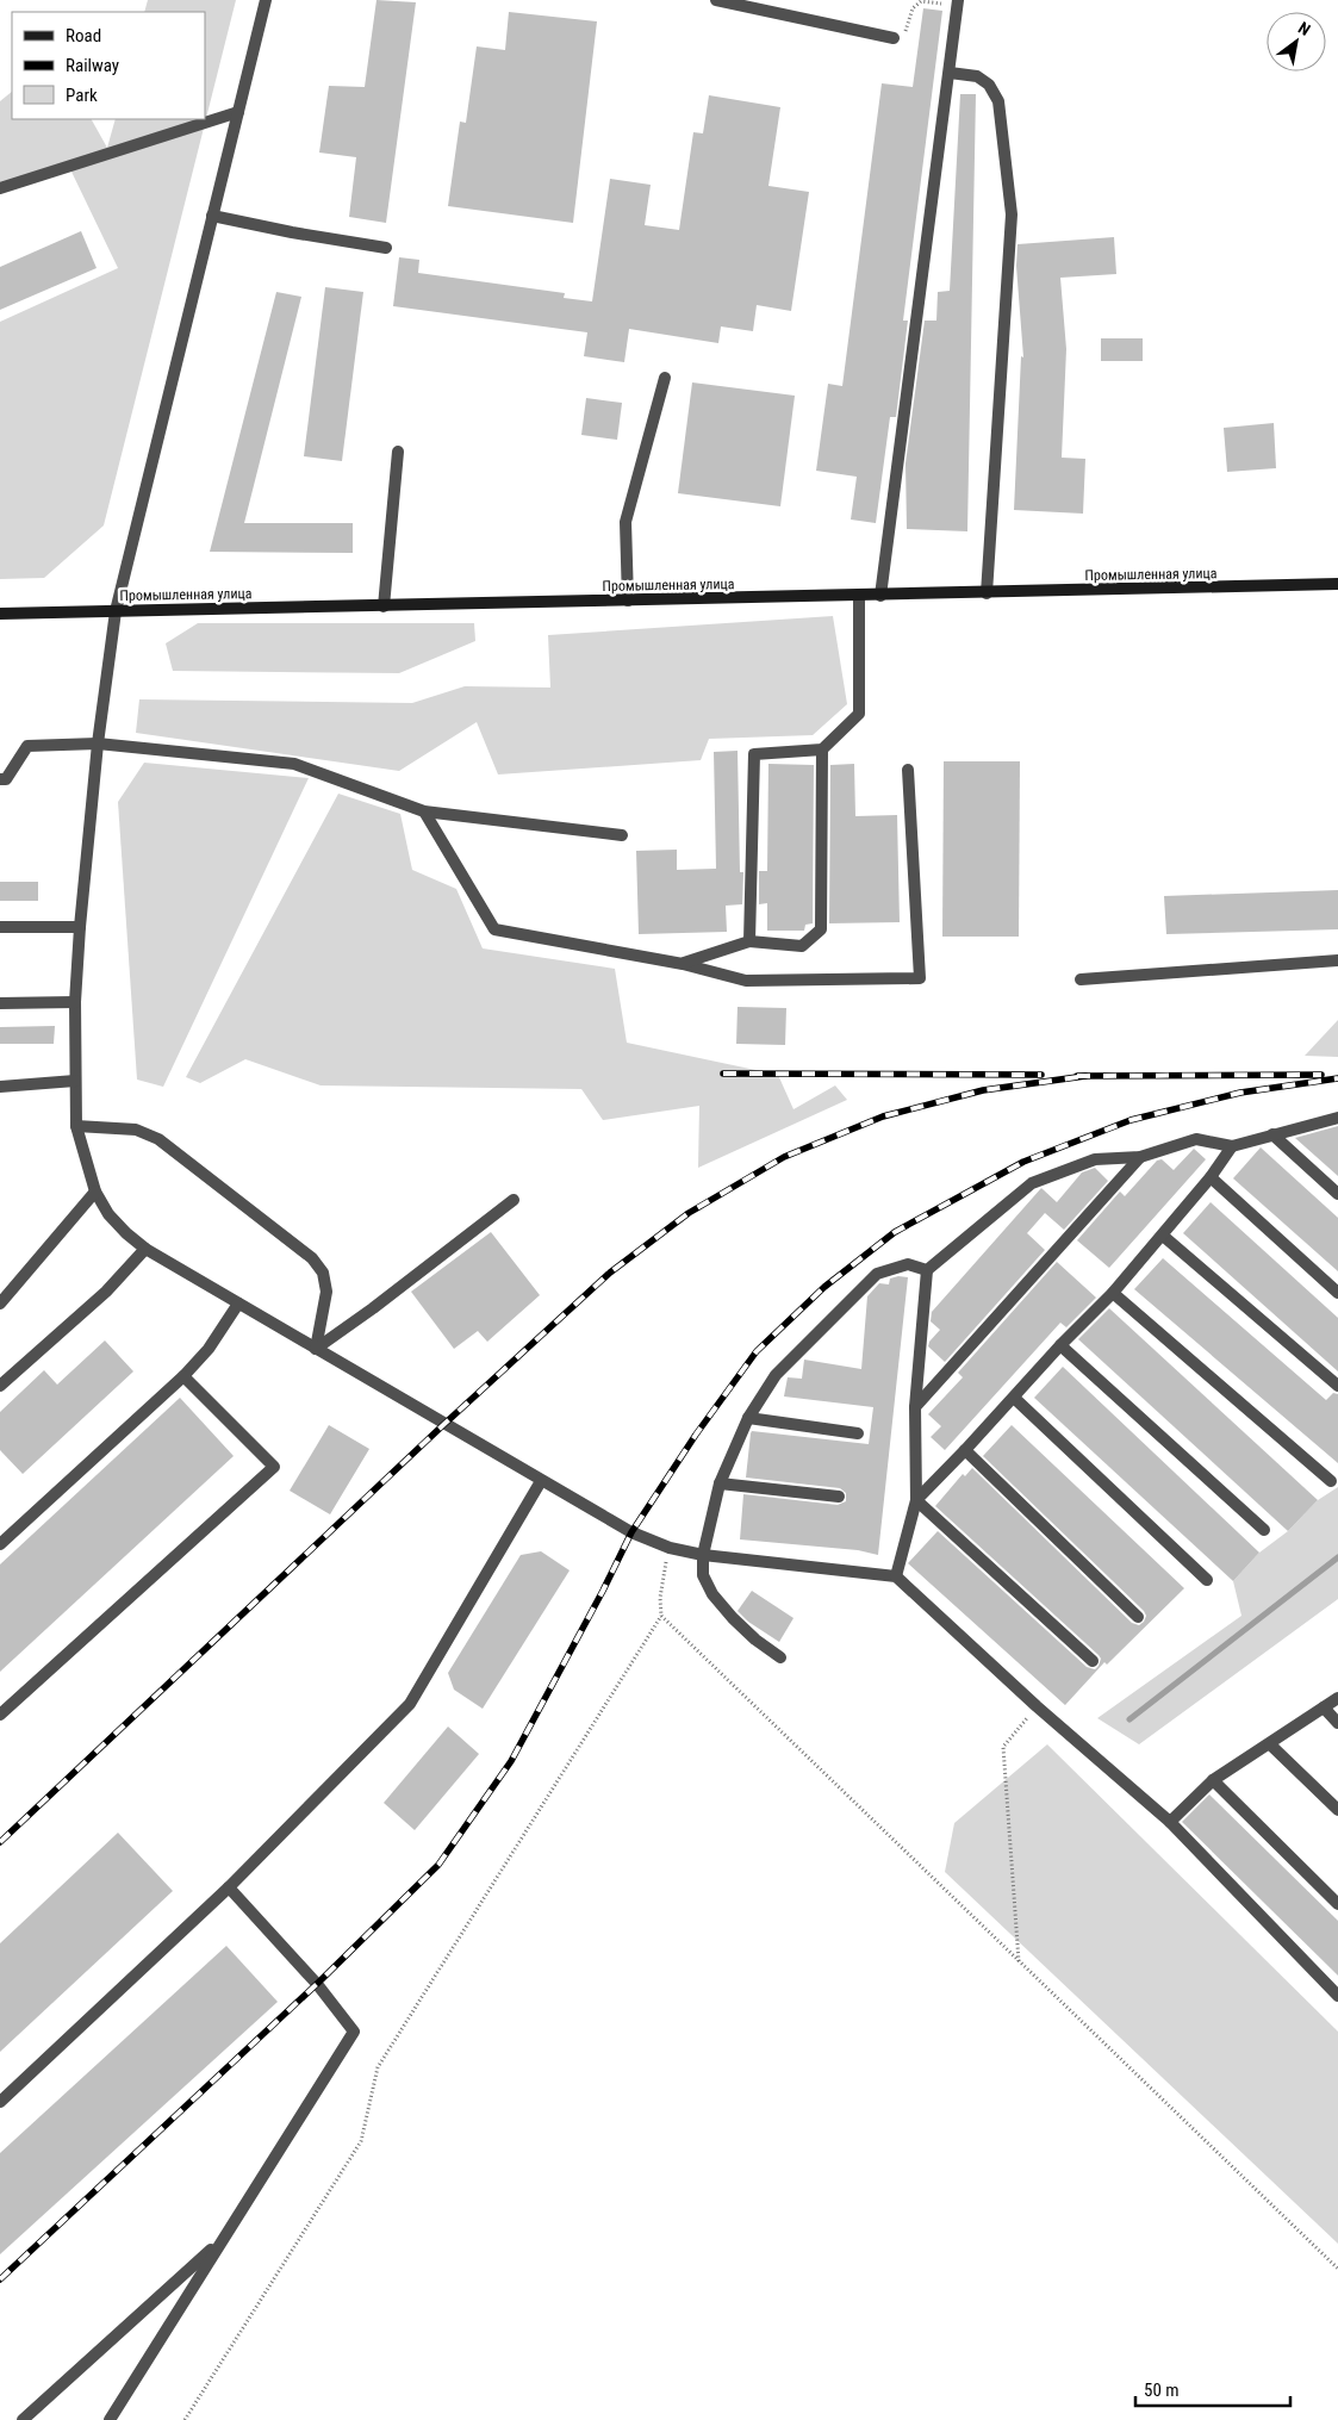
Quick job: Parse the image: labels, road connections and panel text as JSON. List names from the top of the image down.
{
  "streets": {
    "street": ["Промышленная улица"]
  },
  "legend": ["Road", "Railway", "Park"],
  "scale_bar": "50 m",
  "north": "top right"
}
